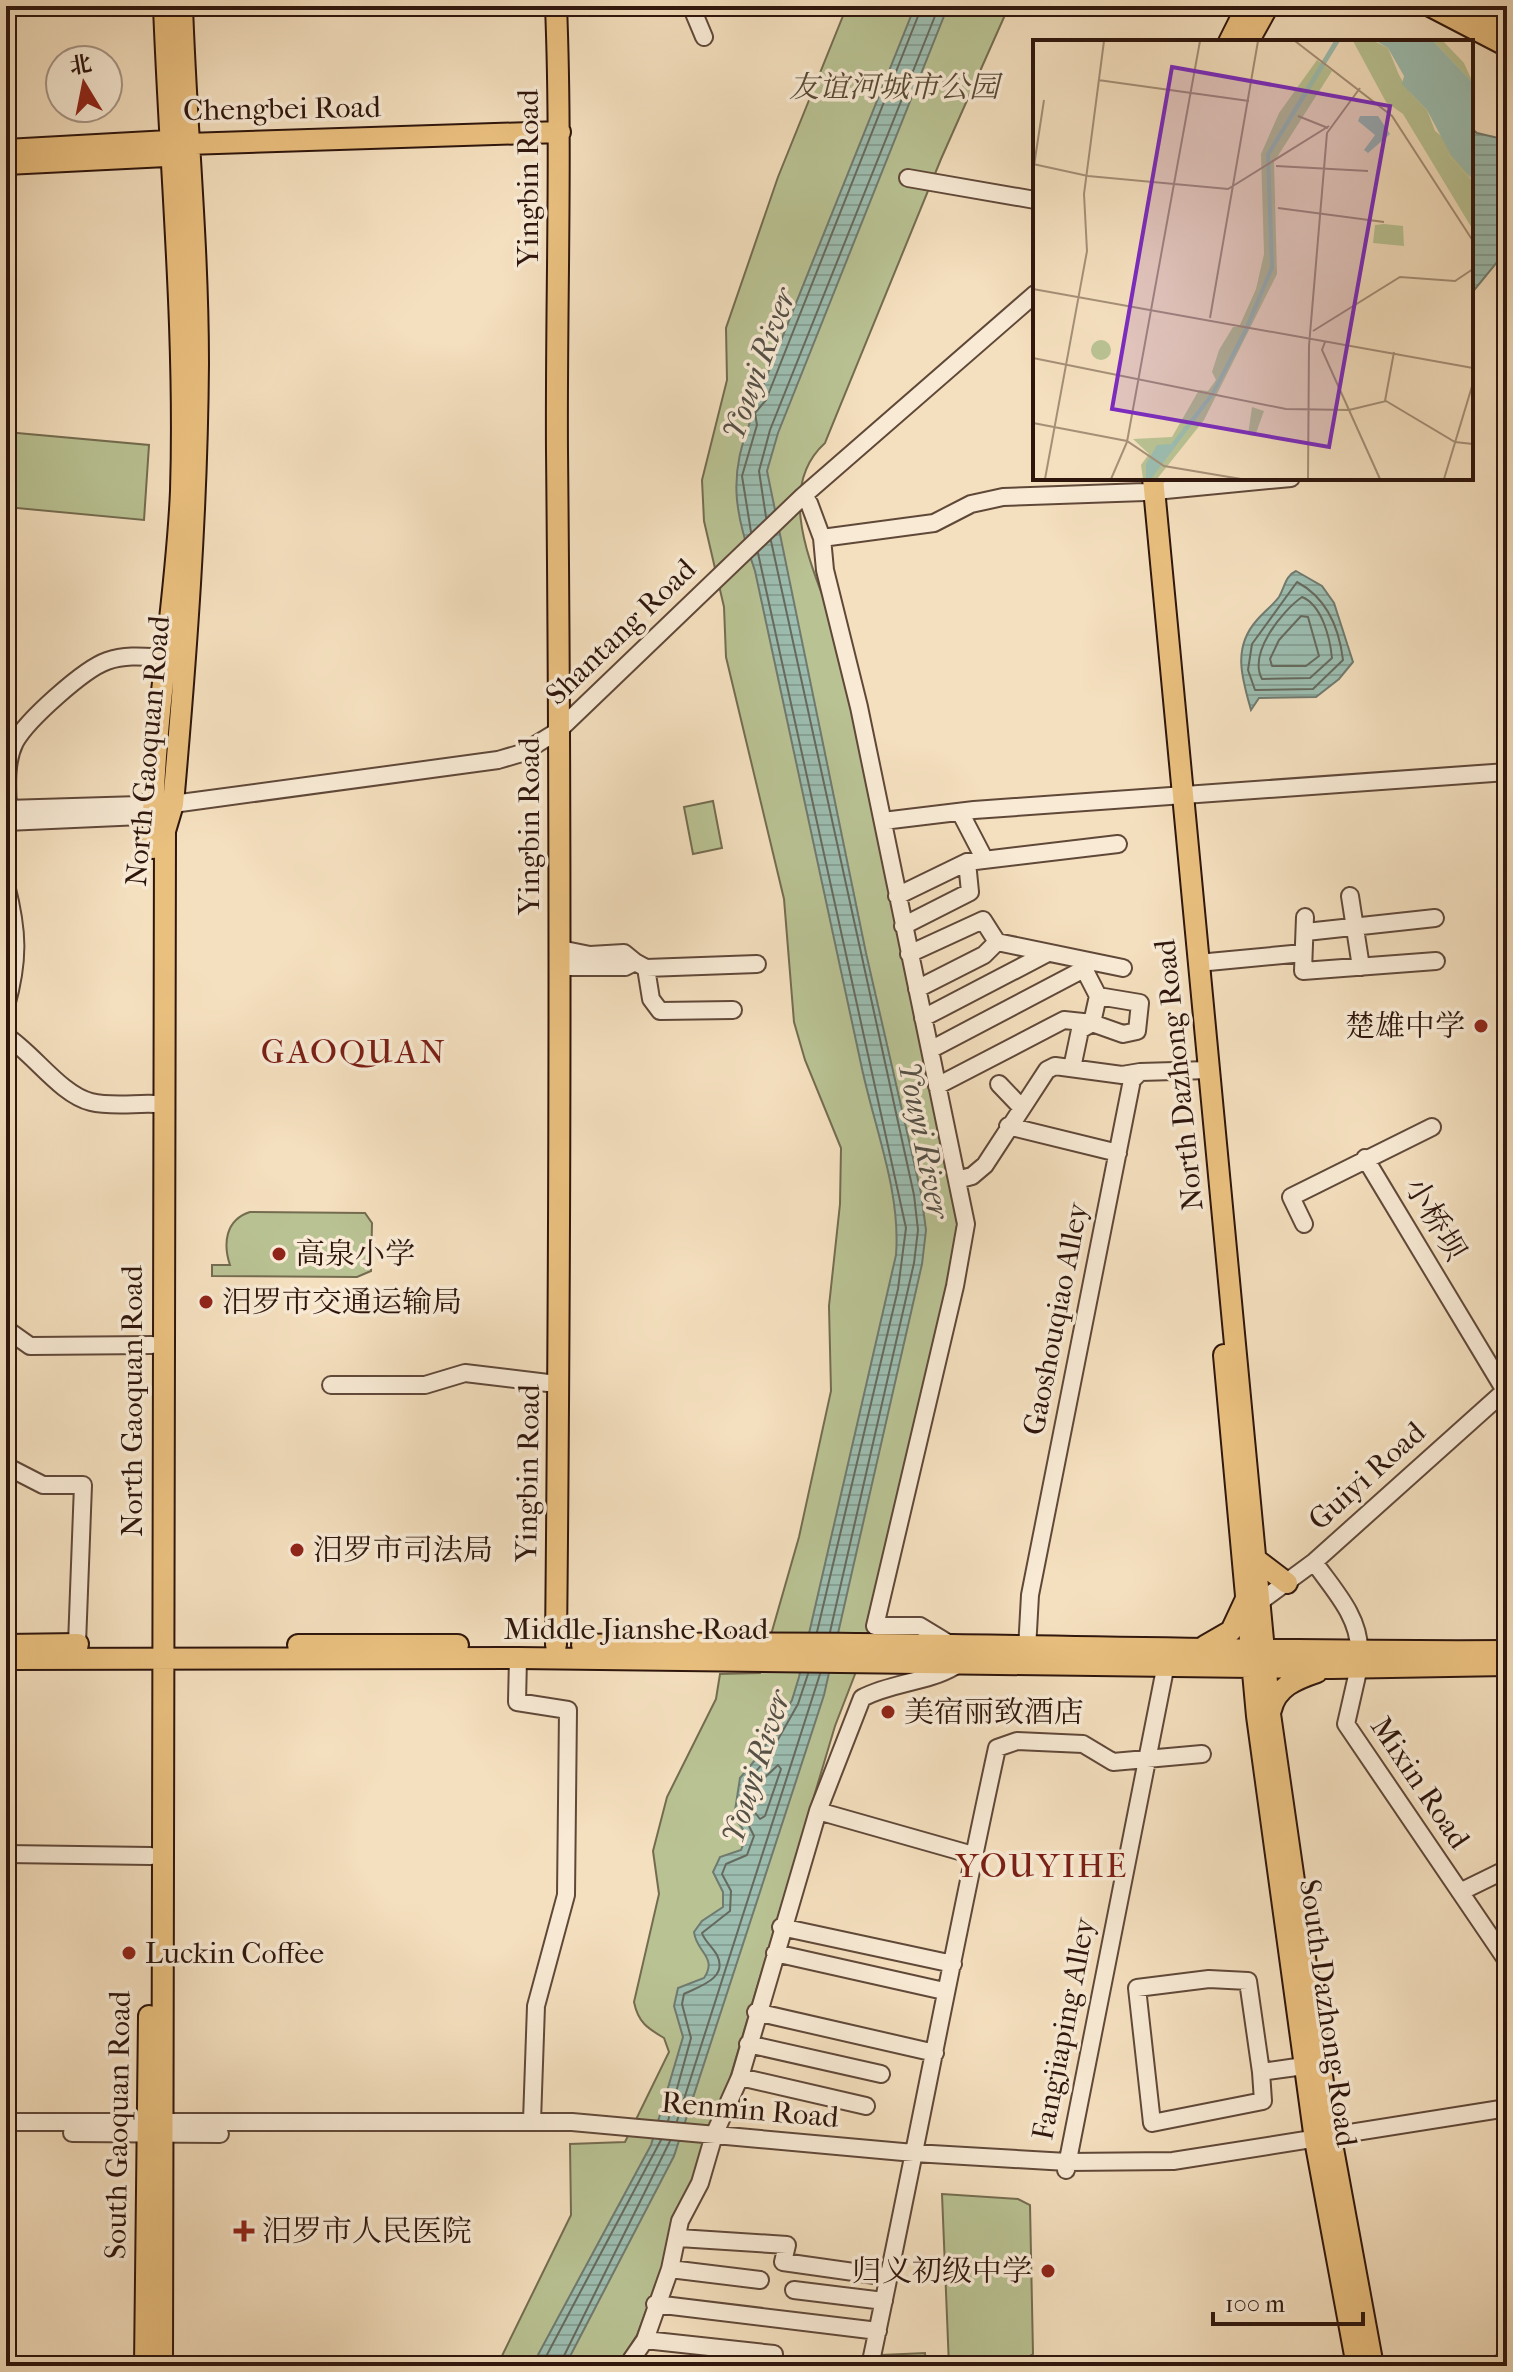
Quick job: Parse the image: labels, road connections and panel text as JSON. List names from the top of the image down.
{
  "streets": {
    "main road": [
      "Chengbei Road",
      "Yingbin Road",
      "North Gaoquan Road",
      "North Dazhong Road",
      "Middle Jianshe Road",
      "South Dazhong Road",
      "South Gaoquan Road"
    ],
    "street": [
      "Shantang Road",
      "小桥坝",
      "Gaoshouqiao Alley",
      "Guiyi Road",
      "Mixin Road",
      "Fangjiaping Alley",
      "Renmin Road"
    ]
  },
  "crossings": [
    ["Chengbei Road", "Yingbin Road"],
    ["Chengbei Road", "North Gaoquan Road"],
    ["Yingbin Road", "Shantang Road"],
    ["Yingbin Road", "Middle Jianshe Road"],
    ["Shantang Road", "North Gaoquan Road"],
    ["North Gaoquan Road", "Middle Jianshe Road"],
    ["North Gaoquan Road", "South Gaoquan Road"],
    ["North Dazhong Road", "Guiyi Road"],
    ["North Dazhong Road", "Middle Jianshe Road"],
    ["North Dazhong Road", "South Dazhong Road"],
    ["Gaoshouqiao Alley", "Middle Jianshe Road"],
    ["Middle Jianshe Road", "South Dazhong Road"],
    ["Middle Jianshe Road", "Fangjiaping Alley"],
    ["Middle Jianshe Road", "South Gaoquan Road"],
    ["South Dazhong Road", "Renmin Road"],
    ["Fangjiaping Alley", "Renmin Road"],
    ["Renmin Road", "South Gaoquan Road"]
  ],
  "districts": ["GAOQUAN", "YOUYIHE"],
  "water": ["Youyi River"],
  "parks": ["友谊河城市公园"],
  "places": {
    "other": [
      "楚雄中学",
      "高泉小学",
      "汨罗市交通运输局",
      "汨罗市司法局",
      "美宿丽致酒店",
      "Luckin Coffee",
      "归义初级中学"
    ],
    "health": ["汨罗市人民医院"]
  },
  "scale_bar": "100 m",
  "north": "top"
}
